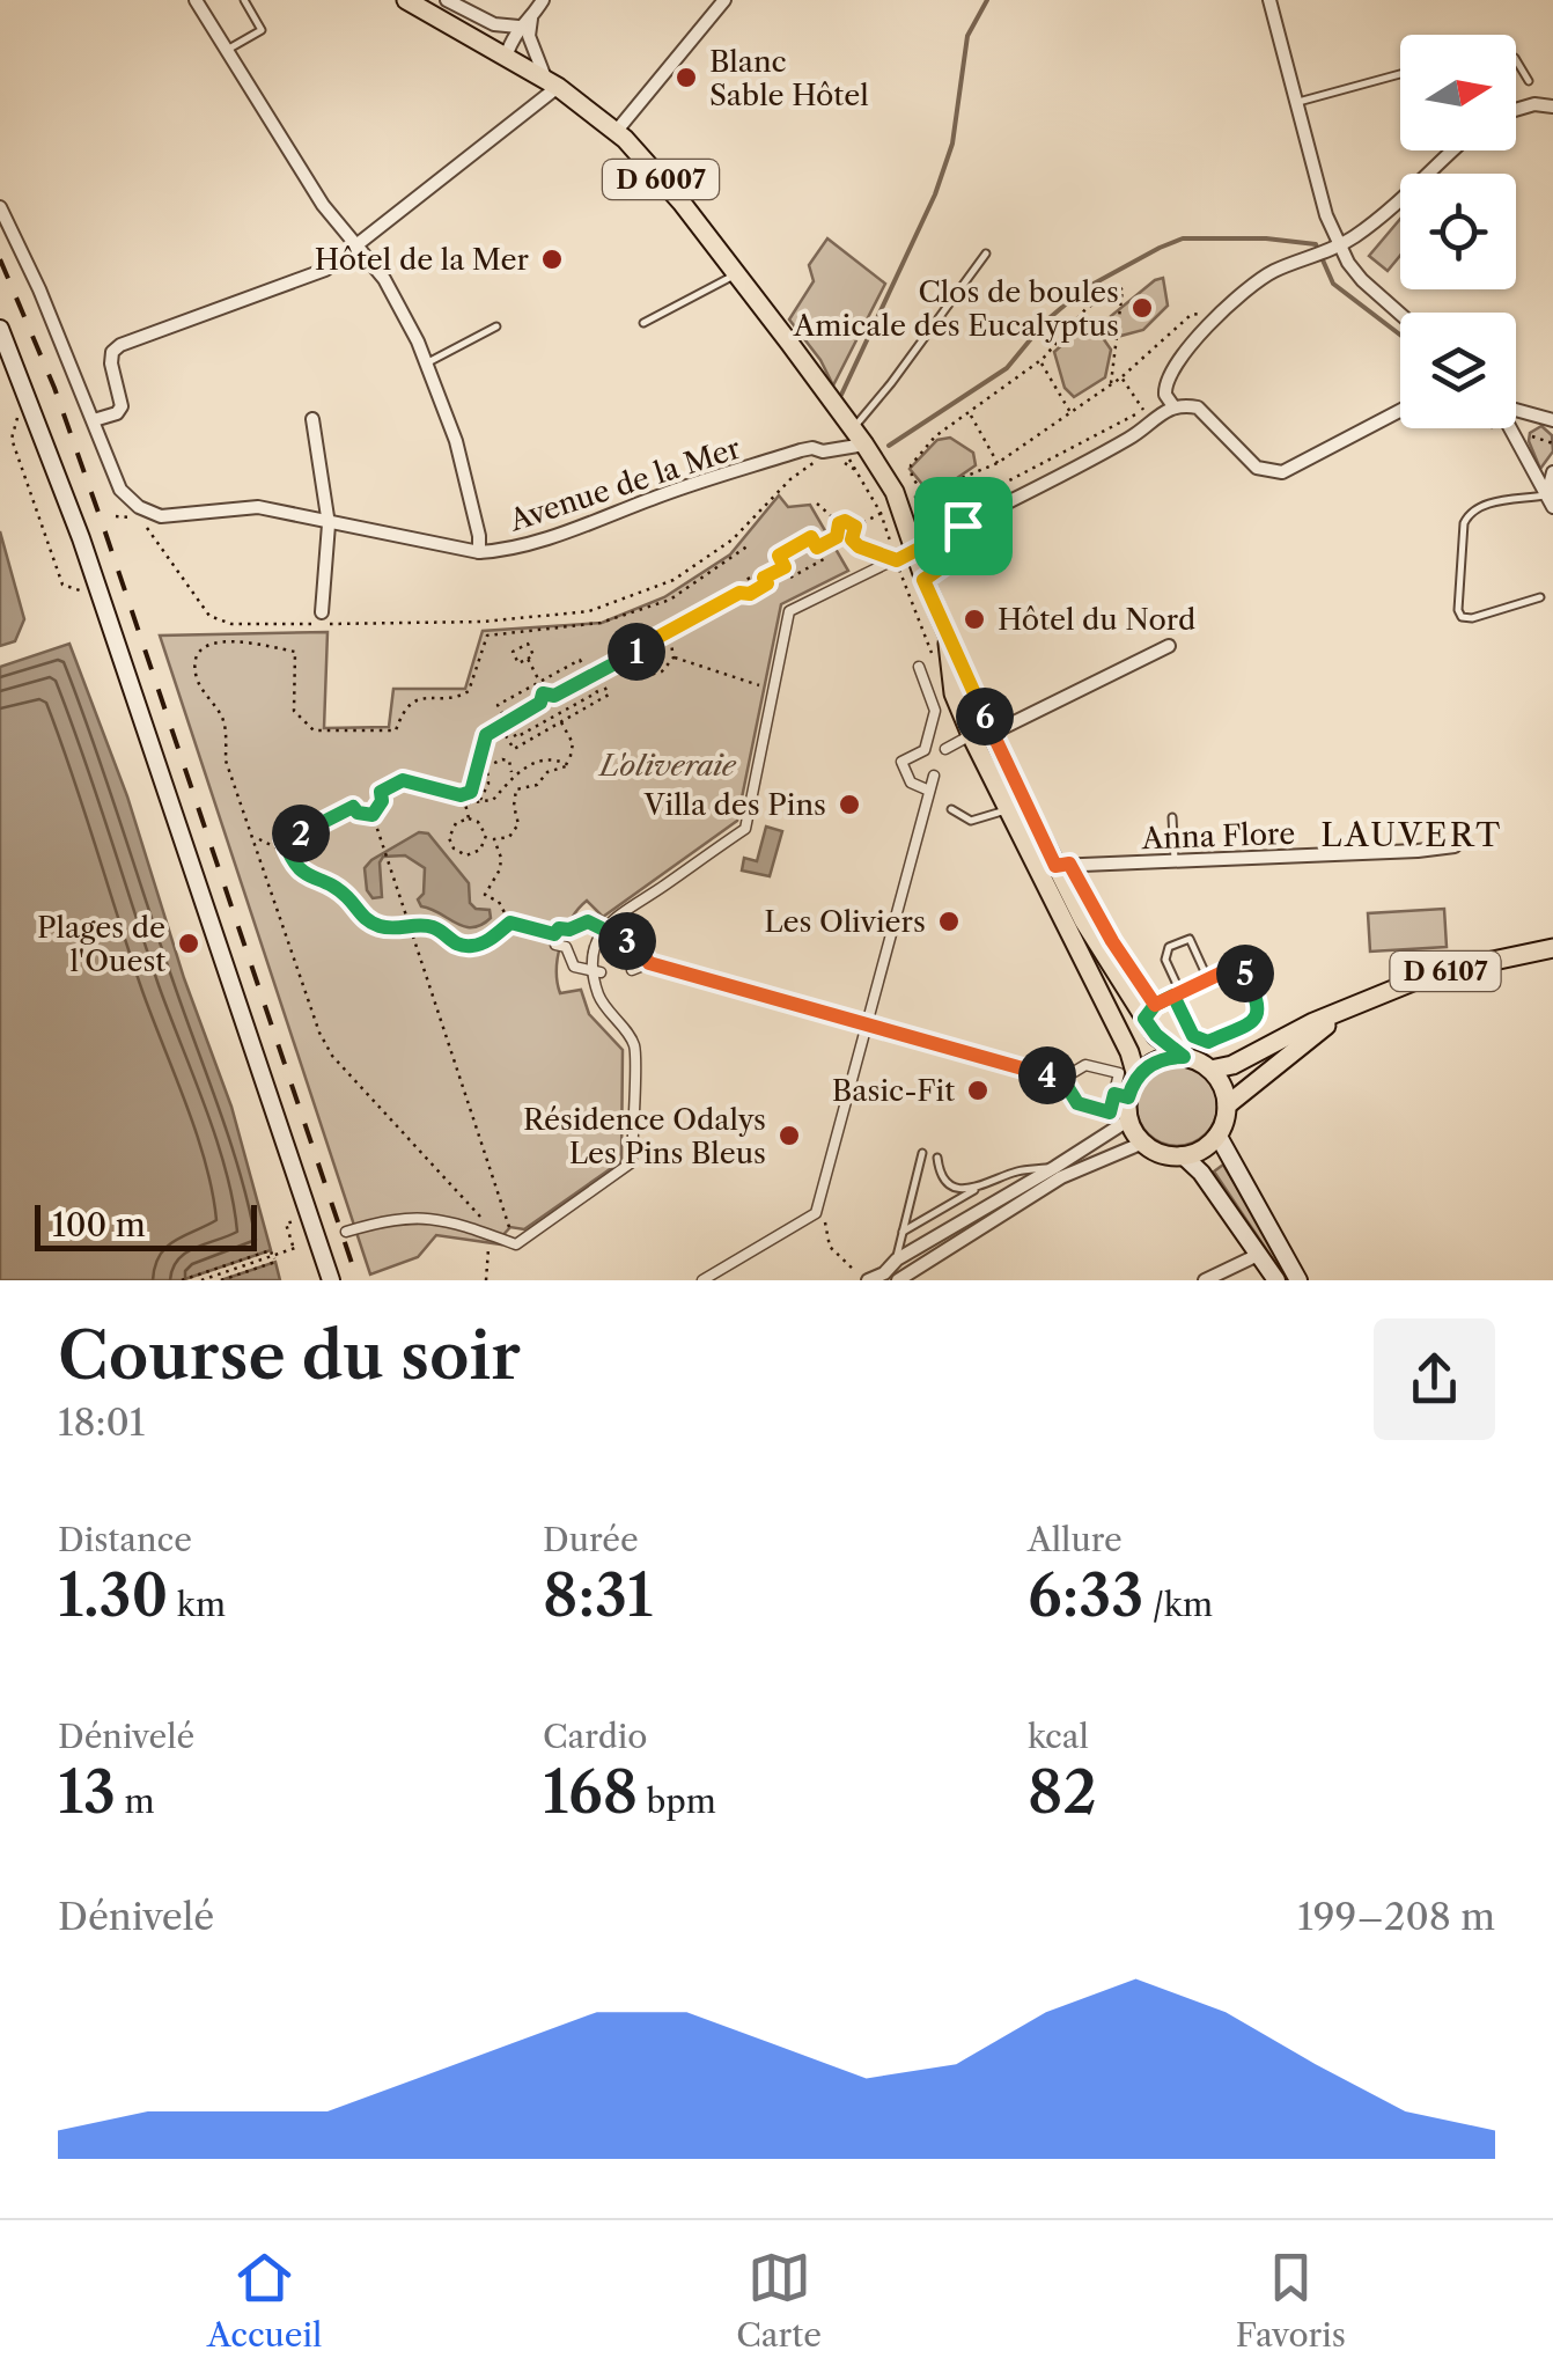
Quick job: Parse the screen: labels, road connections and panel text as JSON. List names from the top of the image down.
{
  "streets": {
    "main road": ["D 6007", "D 6107"],
    "street": ["Avenue de la Mer", "Anna Flore"]
  },
  "crossings": [
    ["D 6007", "Avenue de la Mer"],
    ["D 6007", "Anna Flore"],
    ["D 6007", "D 6107"]
  ],
  "districts": ["LAUVERT"],
  "parks": ["L'oliveraie"],
  "places": [
    "Blanc Sable Hôtel",
    "Hôtel de la Mer",
    "Clos de boules Amicale des Eucalyptus",
    "Hôtel du Nord",
    "Villa des Pins",
    "Les Oliviers",
    "Plages de l'Ouest",
    "Basic-Fit",
    "Résidence Odalys Les Pins Bleus"
  ],
  "scale_bar": "100 m",
  "north": "right",
  "page": {
    "pins": [
      "1",
      "6",
      "2",
      "3",
      "5",
      "4"
    ],
    "scale": "100 m",
    "heading": ["Course du soir", "18:01"],
    "stats": [
      ["Distance", "1.30 km"],
      ["Durée", "8:31"],
      ["Allure", "6:33 /km"],
      ["Dénivelé", "13 m"],
      ["Cardio", "168 bpm"],
      ["kcal", "82"]
    ],
    "chart": ["Dénivelé", "199–208 m"],
    "tabs": ["Accueil", "Carte", "Favoris"]
  }
}
